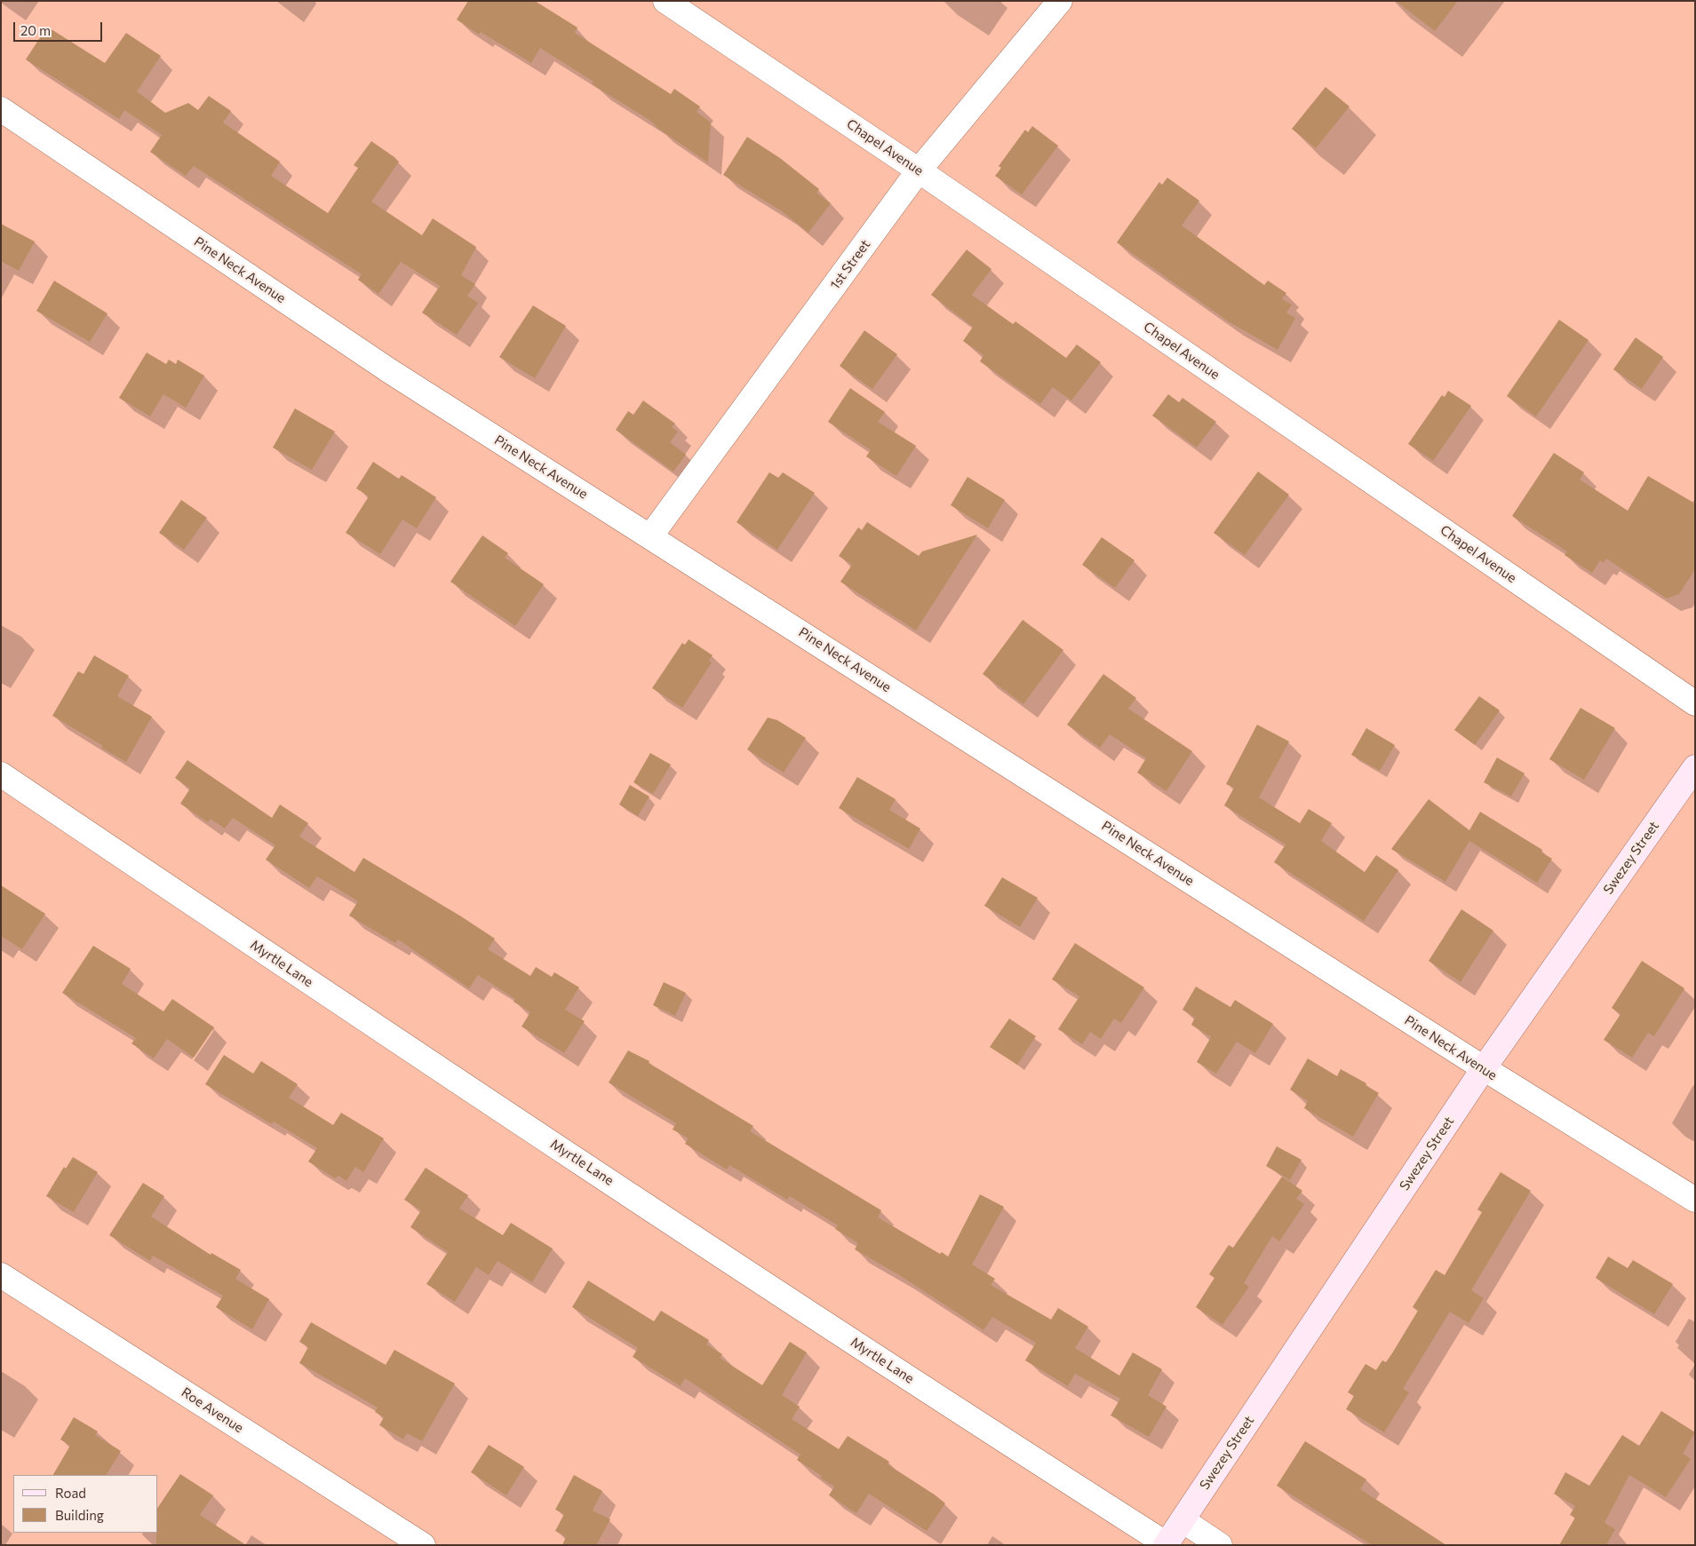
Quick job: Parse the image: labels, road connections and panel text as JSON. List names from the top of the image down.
{
  "streets": {
    "street": [
      "Chapel Avenue",
      "1st Street",
      "Pine Neck Avenue",
      "Swezey Street",
      "Myrtle Lane",
      "Roe Avenue"
    ]
  },
  "crossings": [
    ["Chapel Avenue", "1st Street"],
    ["1st Street", "Pine Neck Avenue"],
    ["Pine Neck Avenue", "Swezey Street"],
    ["Swezey Street", "Myrtle Lane"]
  ],
  "legend": ["Road", "Building"],
  "scale_bar": "20 m"
}
